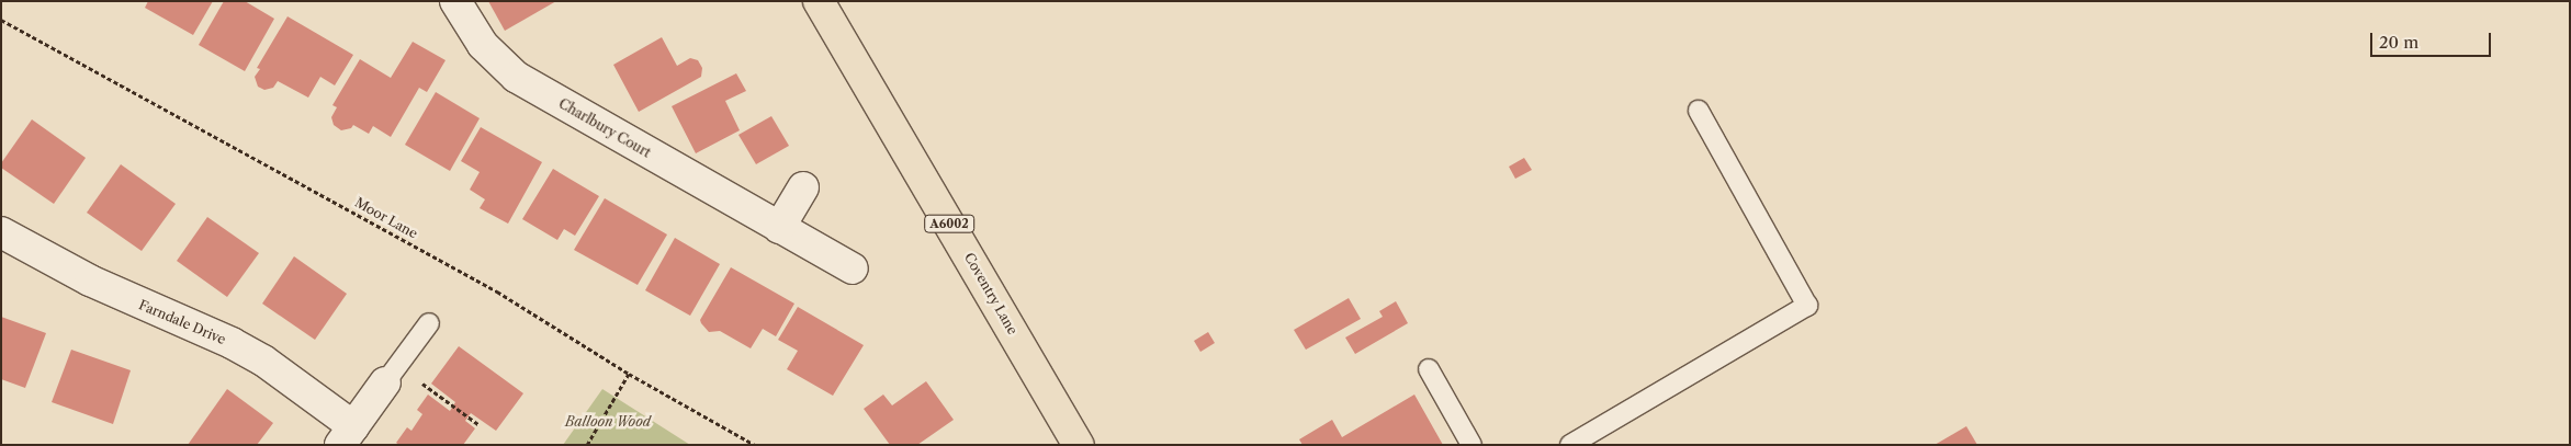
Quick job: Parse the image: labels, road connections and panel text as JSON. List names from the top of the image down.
{
  "streets": {
    "main road": ["A6002", "Coventry Lane"],
    "street": ["Charlbury Court", "Farndale Drive"],
    "path": ["Moor Lane"]
  },
  "parks": ["Balloon Wood"],
  "scale_bar": "20 m"
}
